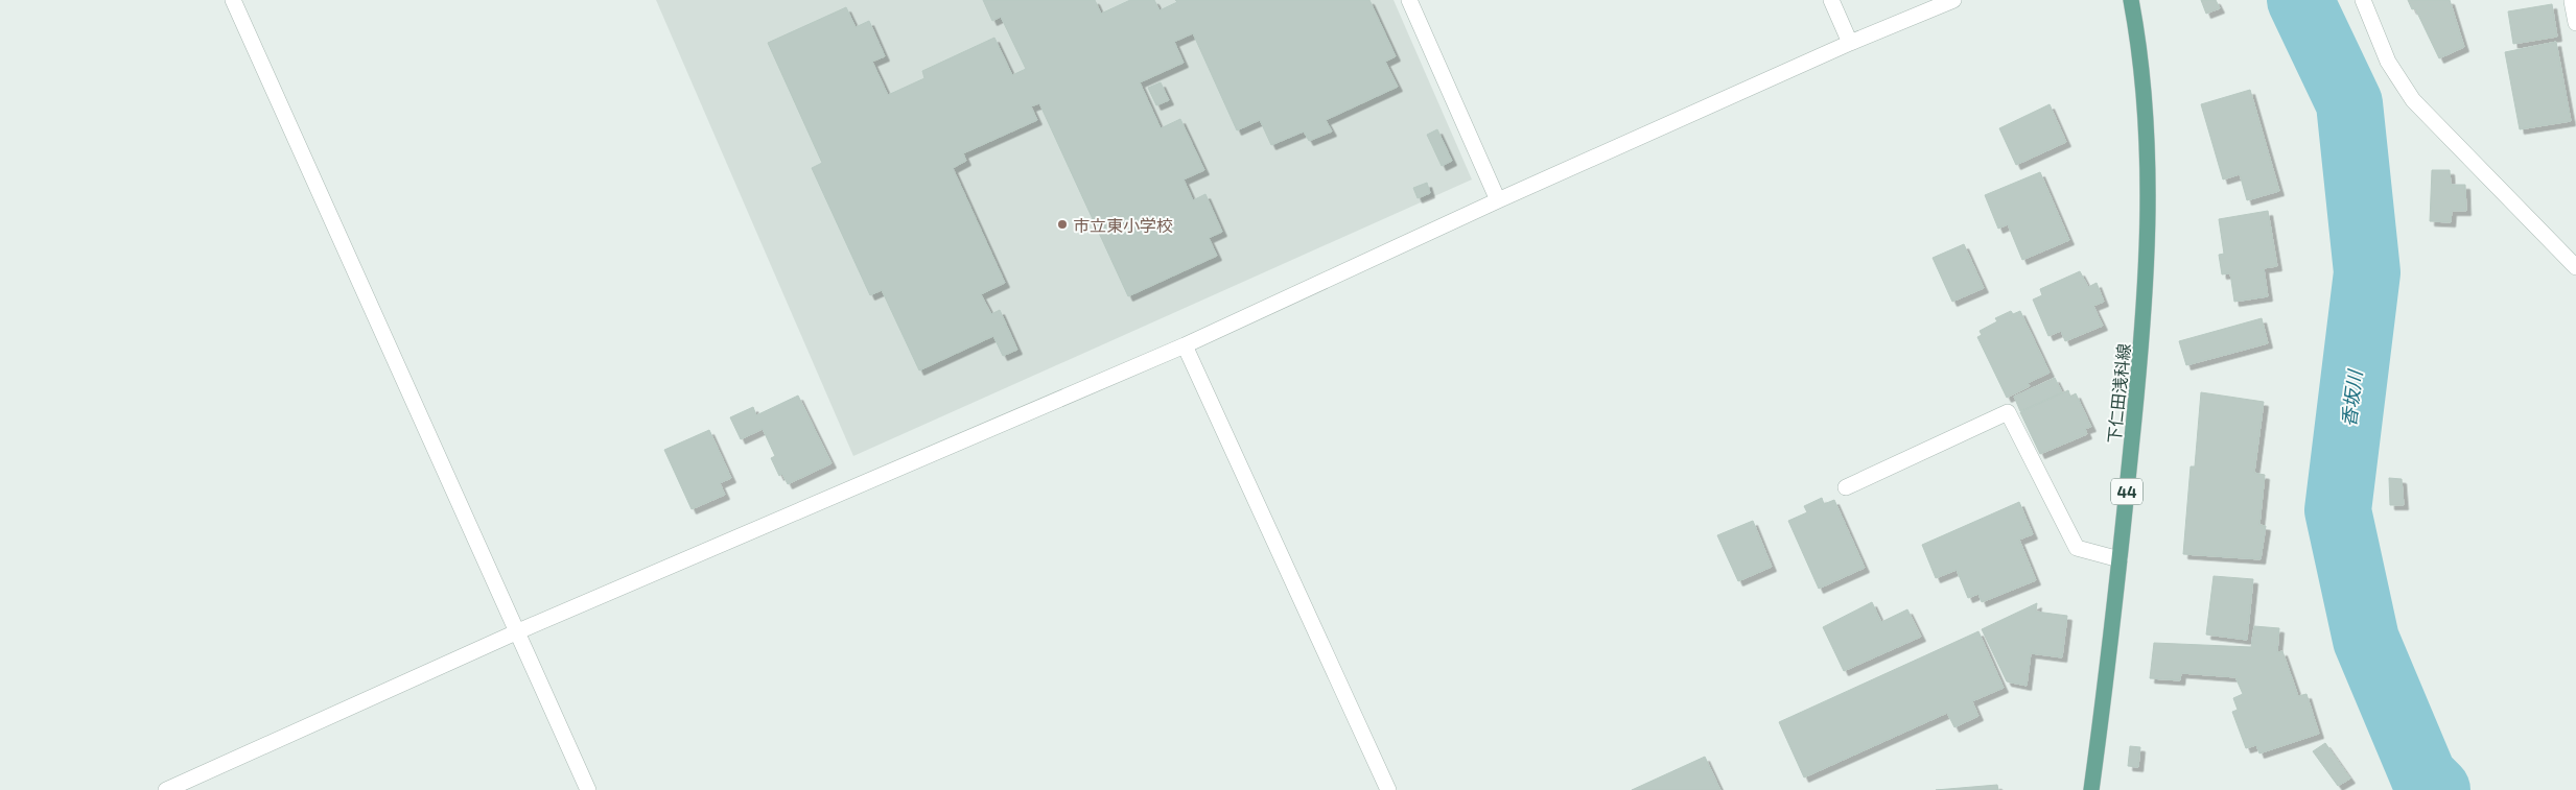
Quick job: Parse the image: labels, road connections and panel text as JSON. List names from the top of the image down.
{
  "streets": {
    "main road": ["下仁田浅科線", "44"]
  },
  "water": ["香坂川"],
  "places": ["市立東小学校"]
}
